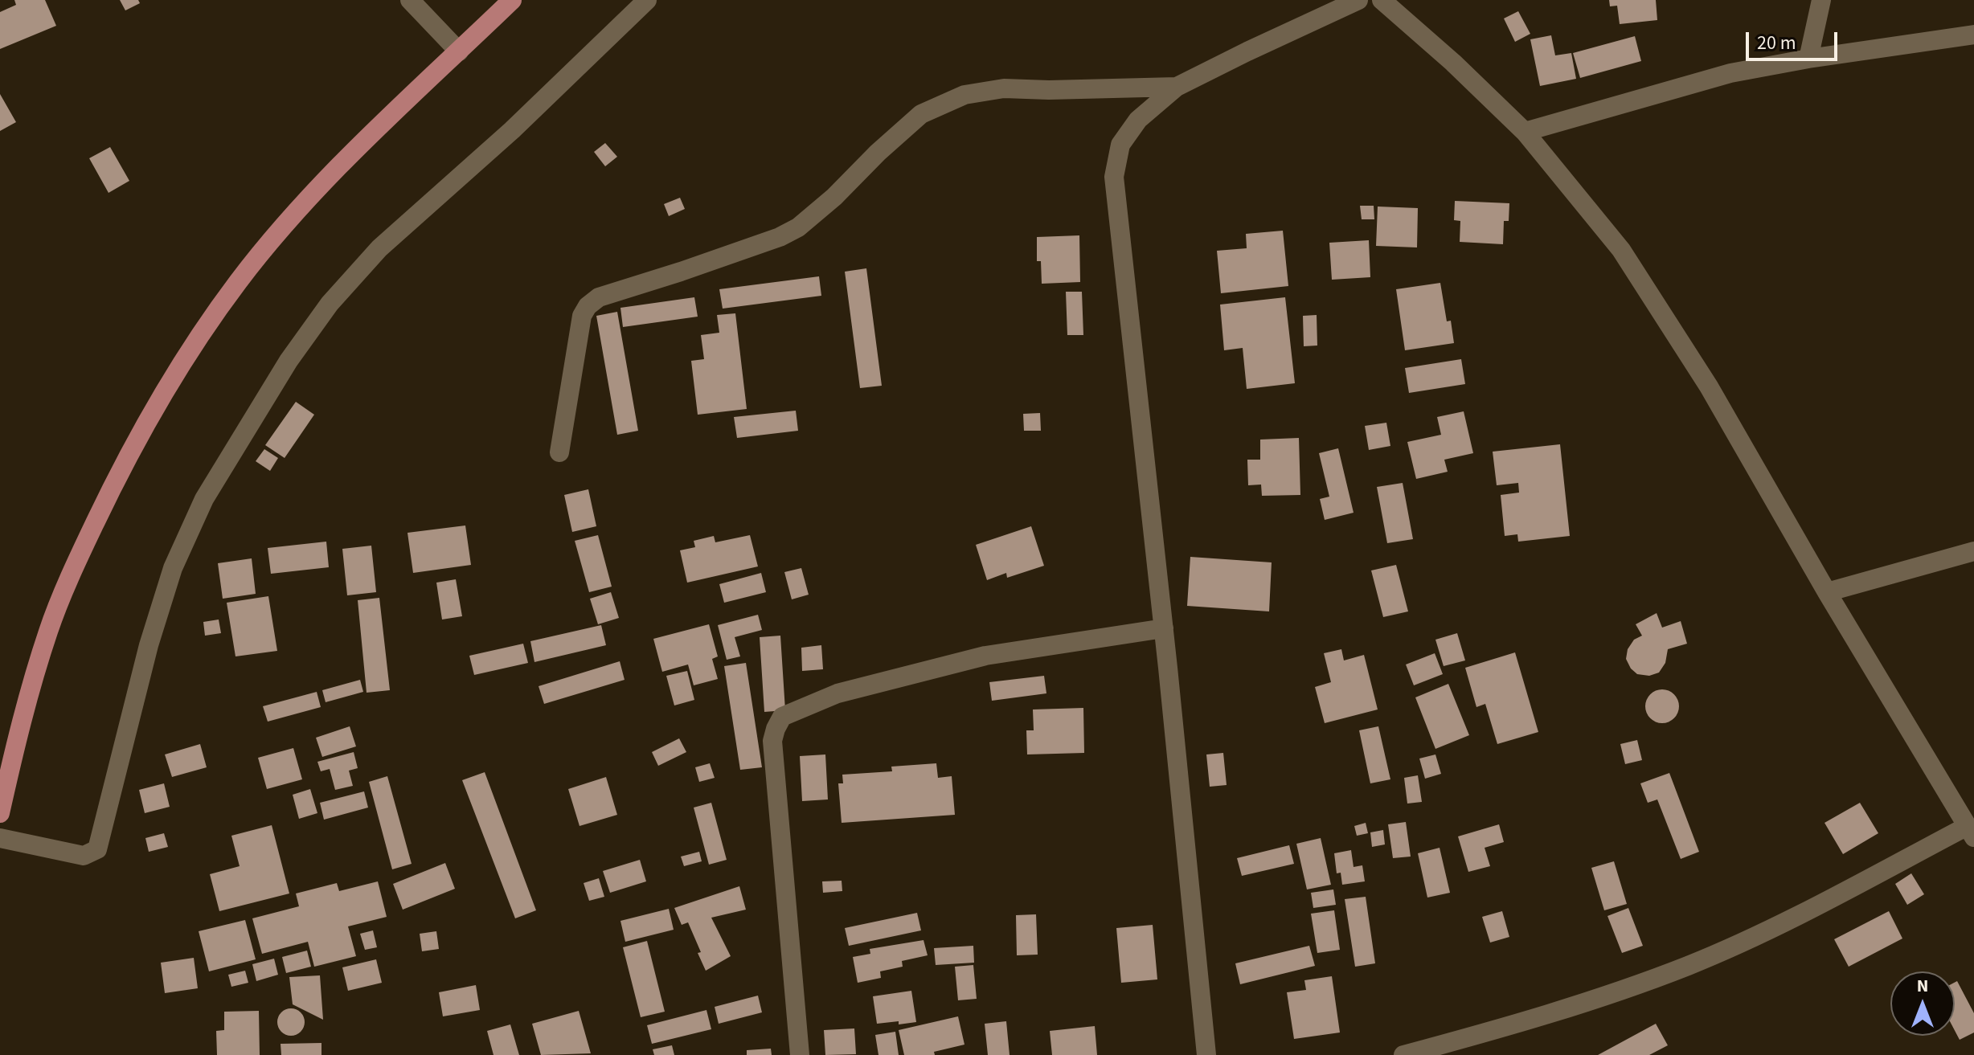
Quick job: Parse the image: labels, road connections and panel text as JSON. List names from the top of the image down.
{
  "scale_bar": "20 m",
  "north": "top"
}
